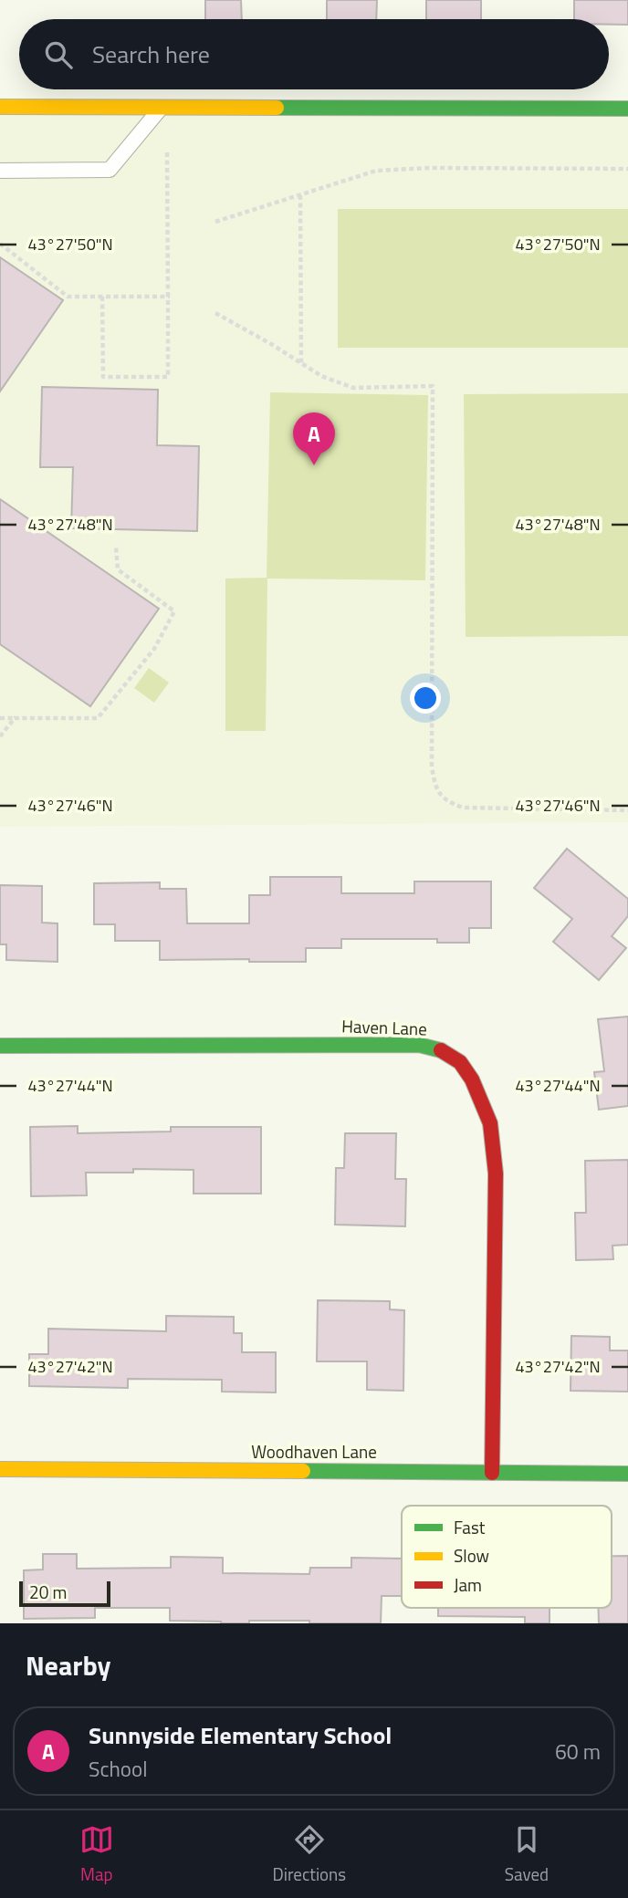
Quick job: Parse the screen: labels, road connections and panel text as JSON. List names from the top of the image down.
{
  "streets": {
    "street": ["Haven Lane", "Woodhaven Lane"]
  },
  "crossings": [
    ["Haven Lane", "Woodhaven Lane"]
  ],
  "legend": ["Fast", "Slow", "Jam"],
  "scale_bar": "20 m",
  "page": {
    "search": "Search here",
    "pins": "A",
    "scale": "20 m",
    "heading": "Nearby",
    "list": [
      {
        "mark": "A",
        "name": "Sunnyside Elementary School",
        "note": "School",
        "value": "60 m"
      }
    ],
    "nav": ["Map", "Directions", "Saved"]
  },
  "coordinates": [
    "43°27'50\"N",
    "43°27'48\"N",
    "43°27'46\"N",
    "43°27'44\"N",
    "43°27'42\"N"
  ]
}
